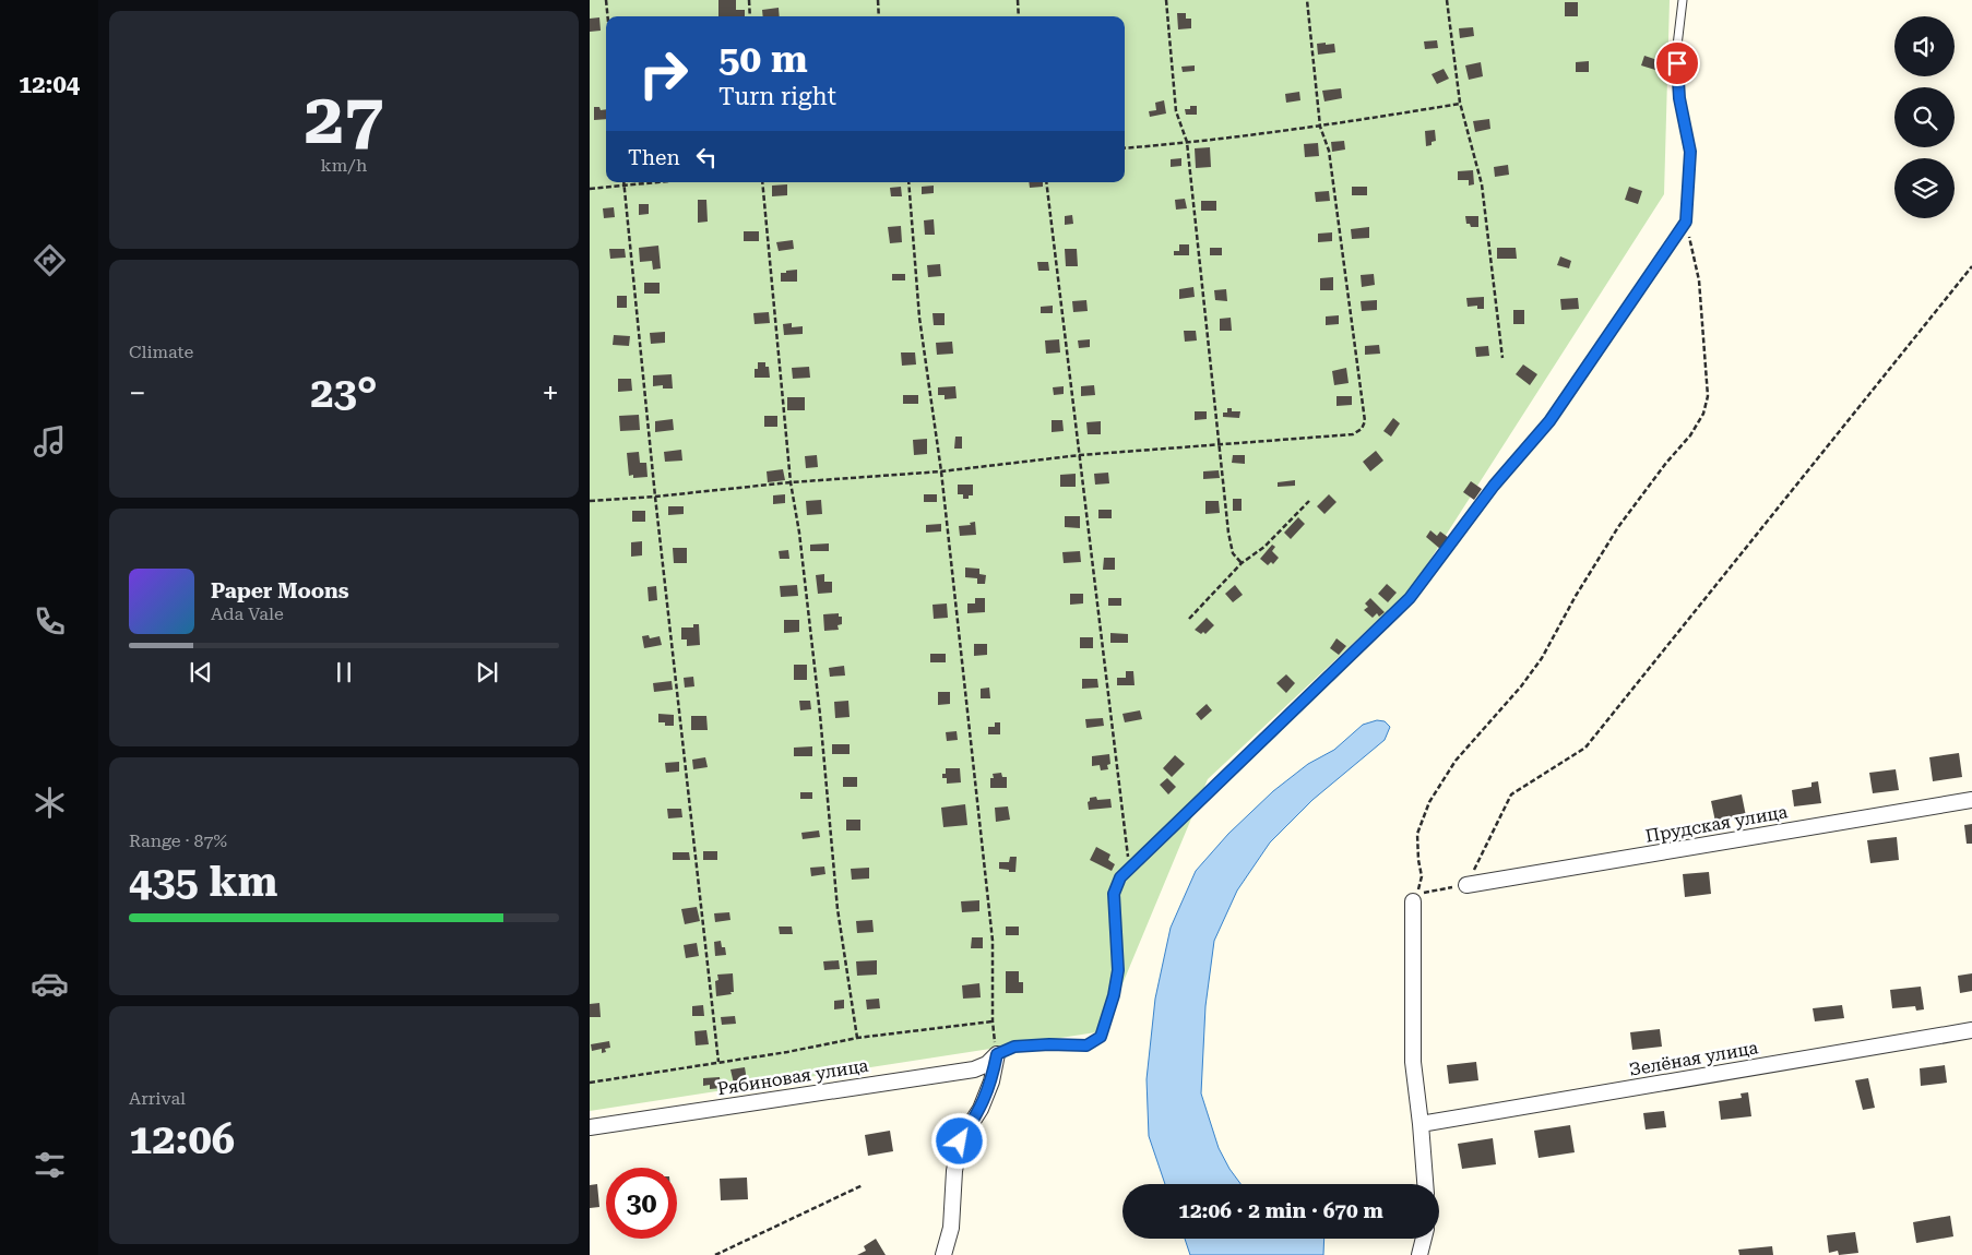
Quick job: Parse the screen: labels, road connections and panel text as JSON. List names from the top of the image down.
{
  "streets": {
    "street": ["Прудская улица", "Зелёная улица", "Рябиновая улица"]
  },
  "page": {
    "tabs": "12:04",
    "tile": [
      ["27", "km/h"],
      "Climate",
      ["Range · 87%", "435 km"],
      ["Arrival", "12:06"]
    ],
    "turn": ["50 m", "Turn right"],
    "then": "Then",
    "heat": ["−", "23°", "+"],
    "song": ["Paper Moons", "Ada Vale"],
    "limit": "30",
    "trip": "12:06 · 2 min · 670 m"
  }
}
